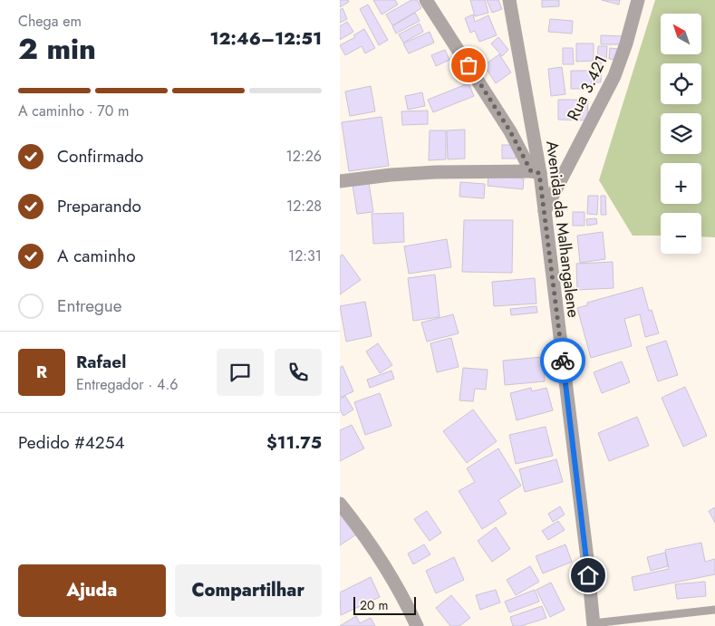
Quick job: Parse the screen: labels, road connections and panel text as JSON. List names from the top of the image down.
{
  "streets": {
    "street": ["Rua 3.421", "Avenida da Malhangalene"]
  },
  "crossings": [
    ["Rua 3.421", "Avenida da Malhangalene"]
  ],
  "scale_bar": "20 m",
  "north": "top left",
  "page": {
    "heading": ["2 min", "Chega em", "12:46–12:51"],
    "panel": [
      "Rafael",
      "Entregador · 4.6",
      "Pedido #4254",
      "$11.75"
    ],
    "map_buttons": ["+", "−"],
    "bar": "A caminho · 70 m",
    "list": [
      ["Confirmado", "12:26"],
      ["Preparando", "12:28"],
      ["A caminho", "12:31"],
      "Entregue"
    ],
    "round": "R",
    "buttons": ["Ajuda", "Compartilhar"],
    "scale": "20 m"
  }
}
